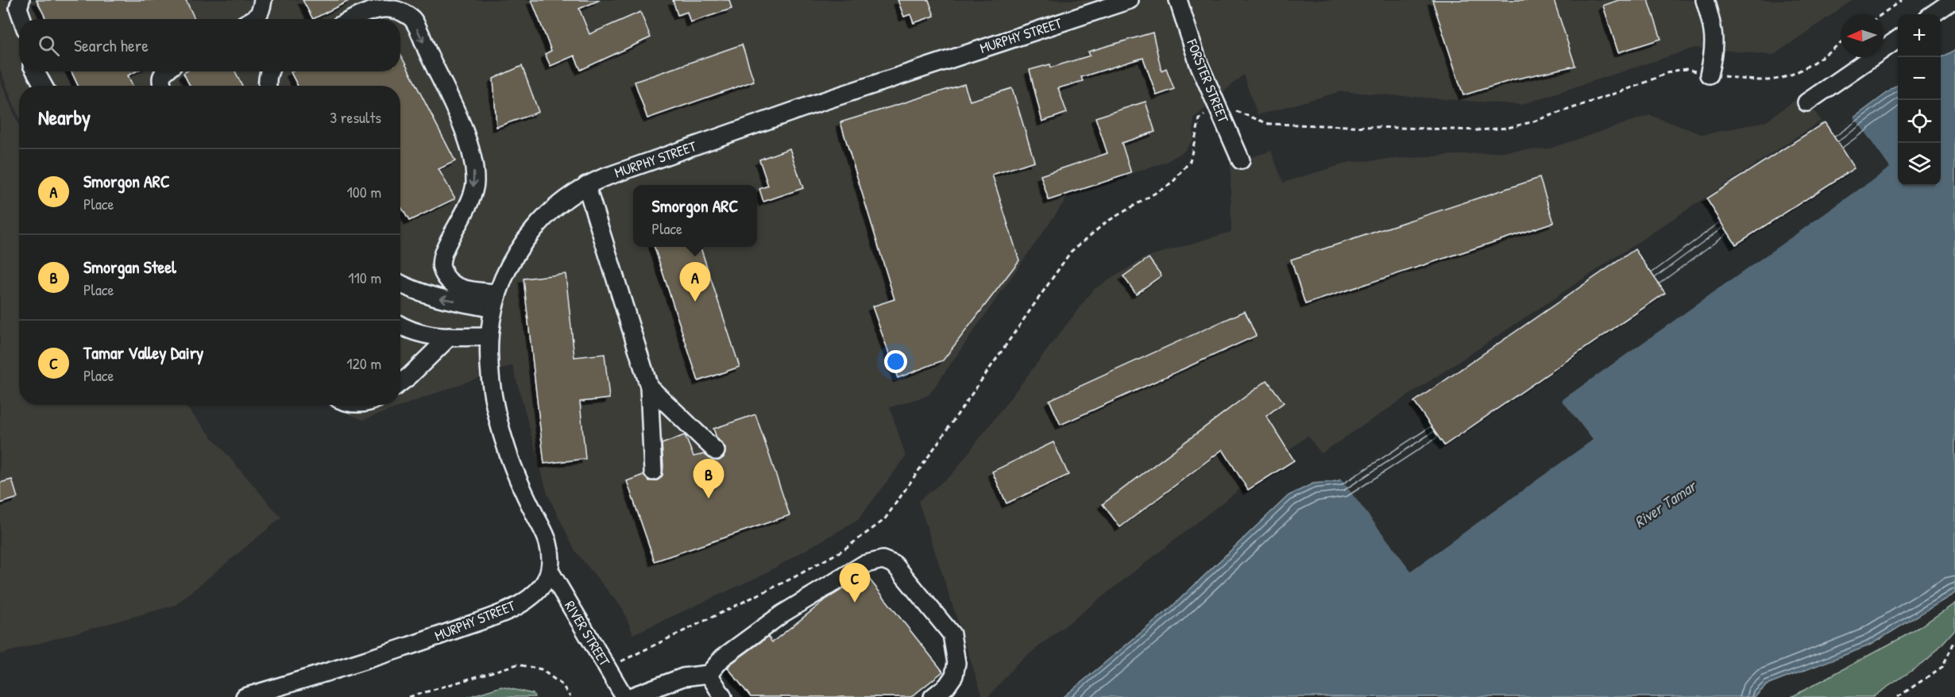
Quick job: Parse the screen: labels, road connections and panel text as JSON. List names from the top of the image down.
{
  "streets": {
    "street": ["MURPHY STREET", "FORSTER STREET", "RIVER STREET"]
  },
  "crossings": [
    ["MURPHY STREET", "RIVER STREET"]
  ],
  "water": ["River Tamar"],
  "north": "left",
  "page": {
    "map_buttons": ["+", "−"],
    "search": "Search here",
    "heading": ["Nearby", "3 results"],
    "list": [
      {
        "mark": "A",
        "name": "Smorgon ARC",
        "note": "Place",
        "value": "100 m"
      },
      {
        "mark": "B",
        "name": "Smorgan Steel",
        "note": "Place",
        "value": "110 m"
      },
      {
        "mark": "C",
        "name": "Tamar Valley Dairy",
        "note": "Place",
        "value": "120 m"
      }
    ],
    "popup": ["Smorgon ARC", "Place"],
    "pins": ["A", "B", "C"]
  }
}
